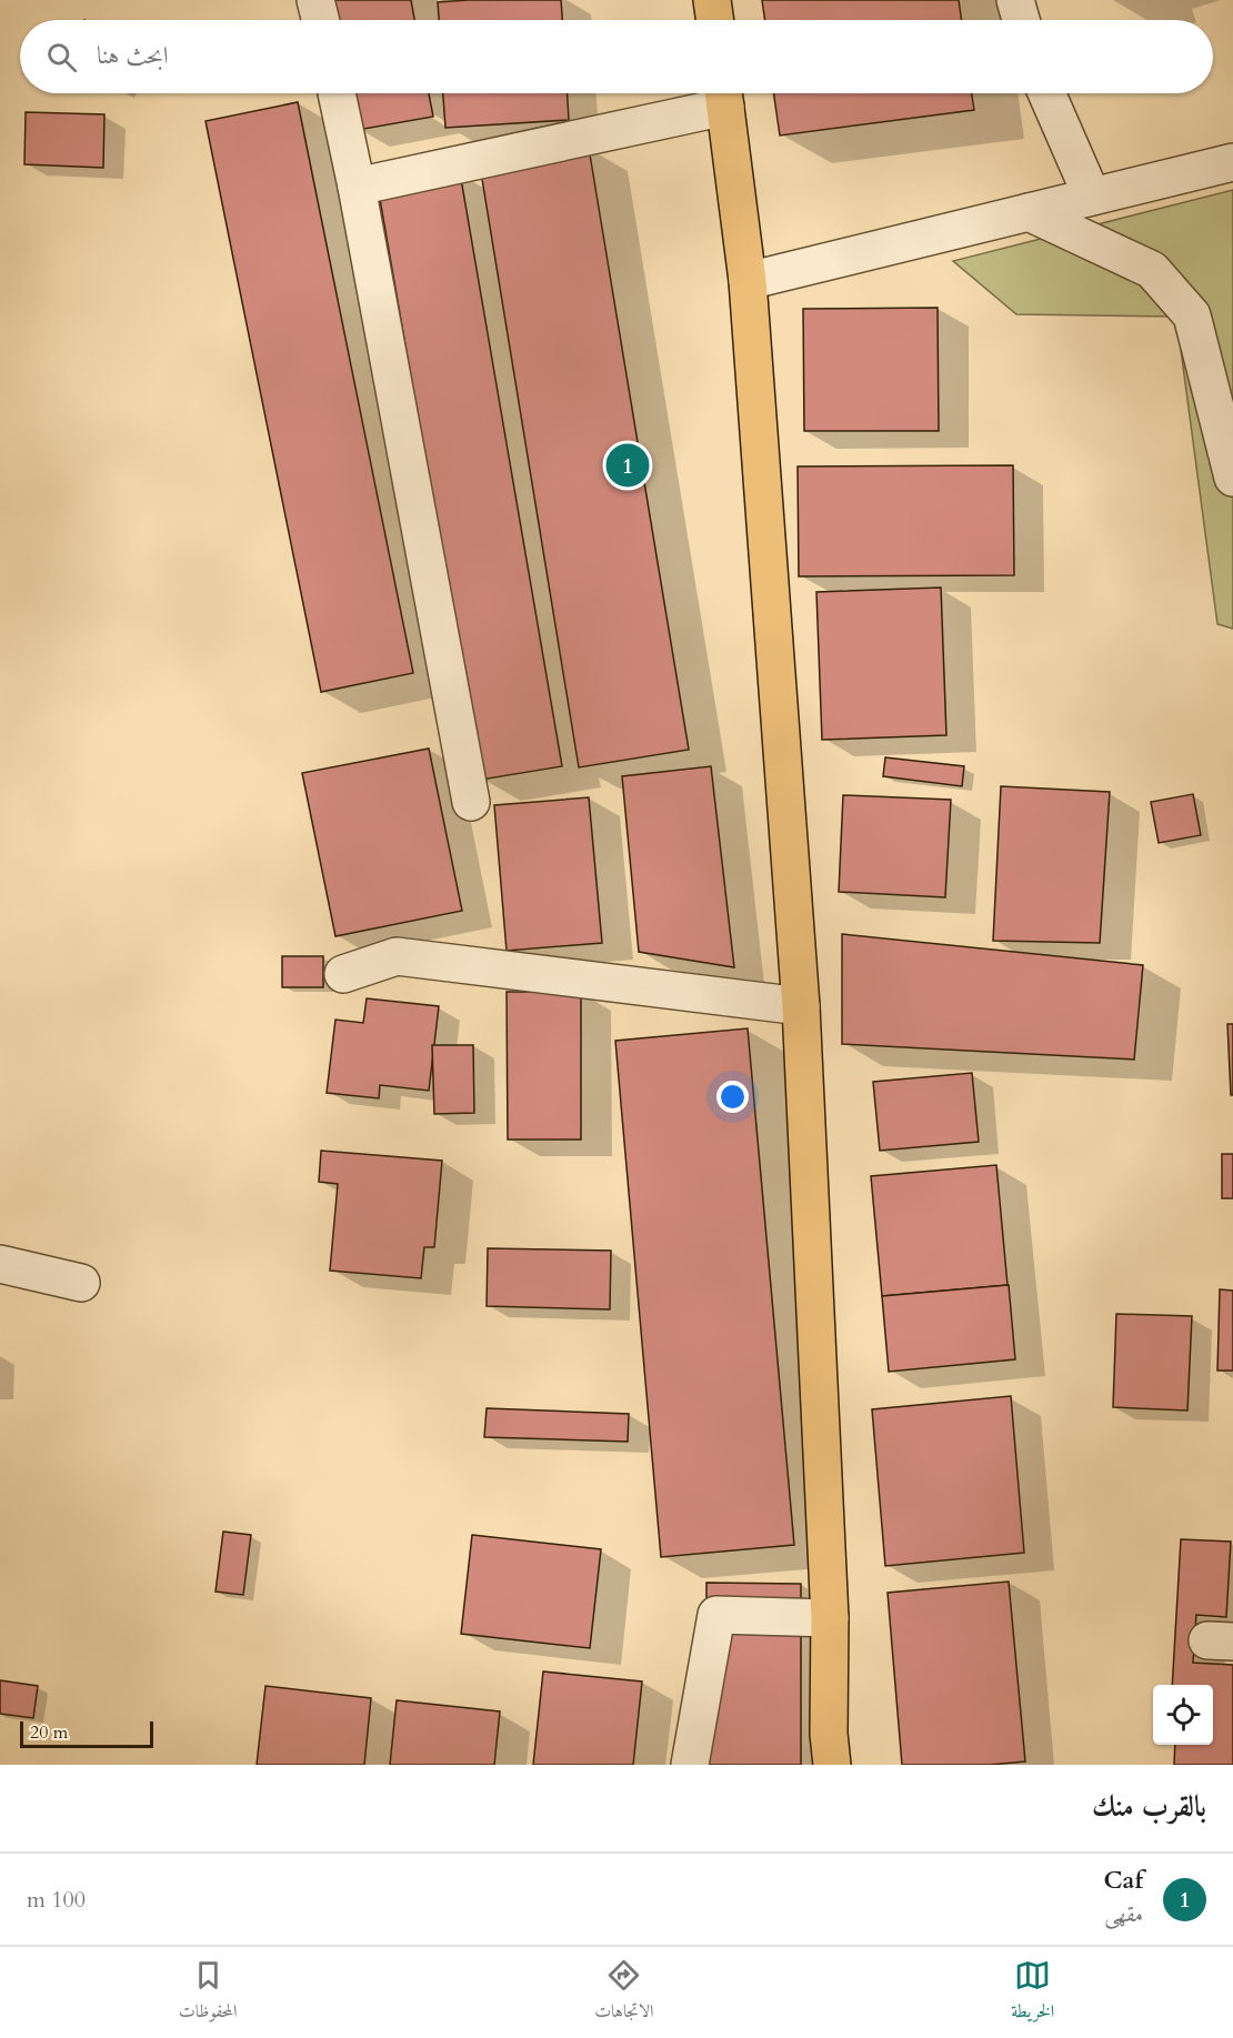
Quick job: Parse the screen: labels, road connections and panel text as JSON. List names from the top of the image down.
{
  "scale_bar": "20 m",
  "page": {
    "search": "ابحث هنا",
    "pins": "1",
    "scale": "20 m",
    "heading": "بالقرب منك",
    "list": [
      {
        "mark": "1",
        "name": "Caf",
        "note": "مقهى",
        "value": "100 m"
      }
    ],
    "nav": ["الخريطة", "الاتجاهات", "المحفوظات"]
  }
}
